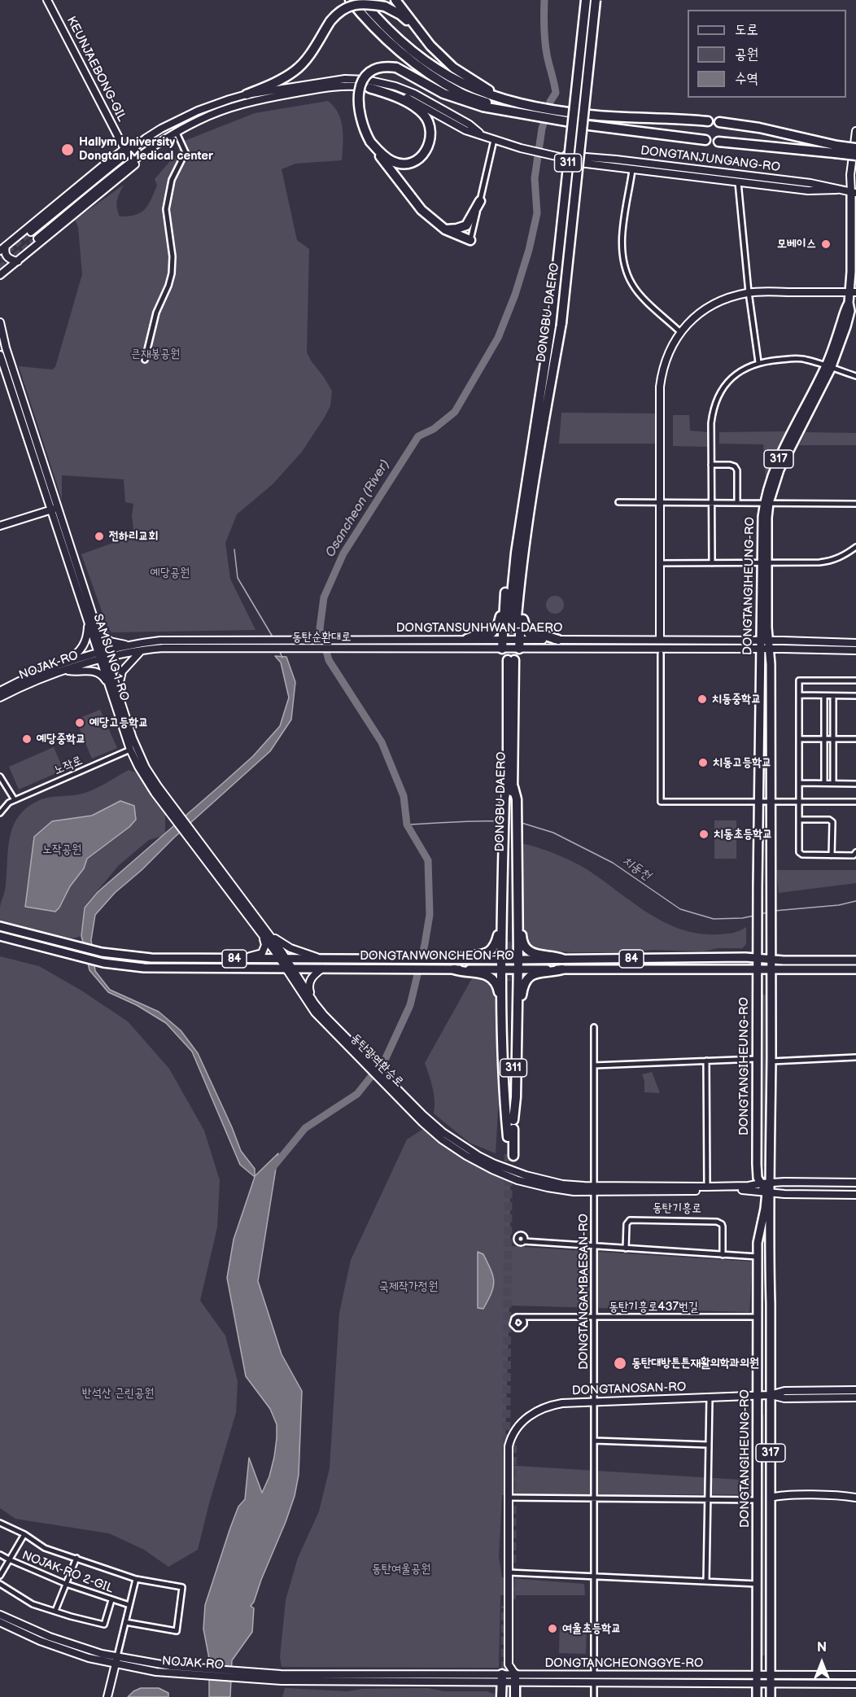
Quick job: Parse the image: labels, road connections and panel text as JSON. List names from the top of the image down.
{
  "streets": {
    "highway": ["311", "DONGBU-DAERO"],
    "main road": [
      "317",
      "DONGTANGIHEUNG-RO",
      "DONGTANWONCHEON-RO",
      "84"
    ],
    "street": [
      "KEUNJAEBONG-GIL",
      "DONGTANJUNGANG-RO",
      "DONGTANSUNHWAN-DAERO",
      "동탄순환대로",
      "SAMSUNG 1-RO",
      "NOJAK-RO",
      "노작로",
      "동탄광역환승로",
      "동탄기흥로",
      "DONGTANGAMBAESAN-RO",
      "동탄기흥로437번길",
      "DONGTANOSAN-RO",
      "NOJAK-RO 2-GIL",
      "DONGTANCHEONGGYE-RO"
    ]
  },
  "crossings": [
    ["DONGTANJUNGANG-RO", "DONGTANGIHEUNG-RO"],
    ["DONGTANGIHEUNG-RO", "DONGTANSUNHWAN-DAERO"],
    ["DONGTANGIHEUNG-RO", "DONGTANWONCHEON-RO"],
    ["DONGTANGIHEUNG-RO", "84"],
    ["DONGTANGIHEUNG-RO", "동탄기흥로437번길"],
    ["DONGTANGIHEUNG-RO", "DONGTANOSAN-RO"],
    ["DONGTANGIHEUNG-RO", "DONGTANCHEONGGYE-RO"],
    ["DONGTANSUNHWAN-DAERO", "동탄순환대로"],
    ["DONGTANSUNHWAN-DAERO", "SAMSUNG 1-RO"],
    ["DONGTANSUNHWAN-DAERO", "NOJAK-RO"],
    ["SAMSUNG 1-RO", "NOJAK-RO"],
    ["SAMSUNG 1-RO", "노작로"],
    ["NOJAK-RO", "DONGTANCHEONGGYE-RO"],
    ["DONGTANWONCHEON-RO", "84"],
    ["동탄광역환승로", "DONGTANGAMBAESAN-RO"],
    ["DONGTANGAMBAESAN-RO", "동탄기흥로437번길"],
    ["DONGTANGAMBAESAN-RO", "DONGTANOSAN-RO"],
    ["DONGTANGAMBAESAN-RO", "DONGTANCHEONGGYE-RO"]
  ],
  "water": ["Osancheon (River)", "치동천"],
  "parks": [
    "큰재봉공원",
    "예당공원",
    "노작공원",
    "국제작가정원",
    "반석산 근린공원",
    "동탄여울공원"
  ],
  "places": [
    "Hallym University Dongtan Medical center",
    "모베이스",
    "전하리교회",
    "치동중학교",
    "예당고등학교",
    "예당중학교",
    "치동고등학교",
    "치동초등학교",
    "동탄대방튼튼재활의학과의원",
    "여울초등학교"
  ],
  "legend": ["도로", "공원", "수역"],
  "north": "top"
}
